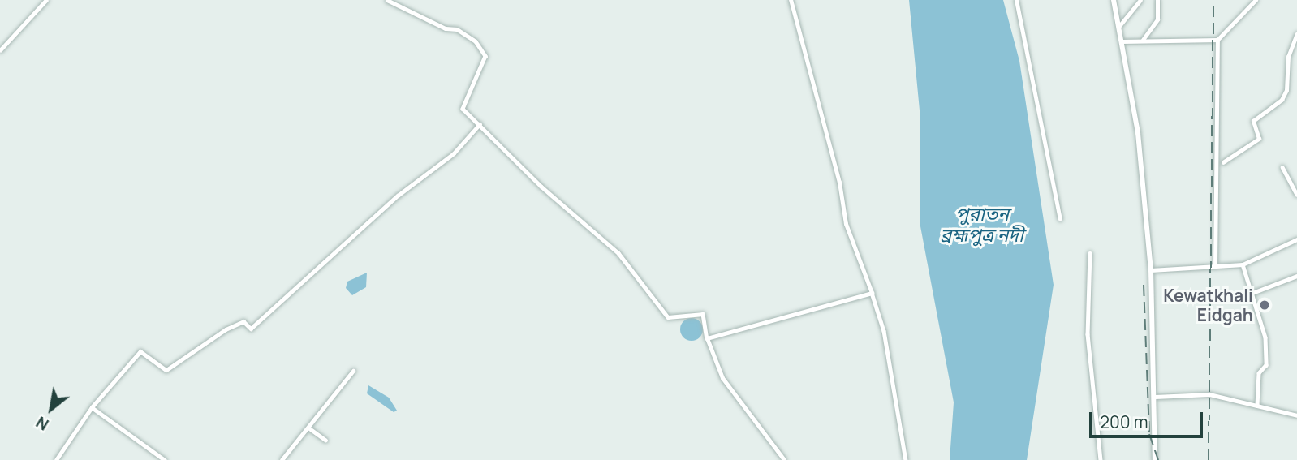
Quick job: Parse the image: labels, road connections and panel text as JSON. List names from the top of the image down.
{
  "water": ["পুরাতন ব্রহ্মপুত্র নদী"],
  "places": ["Kewatkhali Eidgah"],
  "scale_bar": "200 m",
  "north": "bottom left"
}
